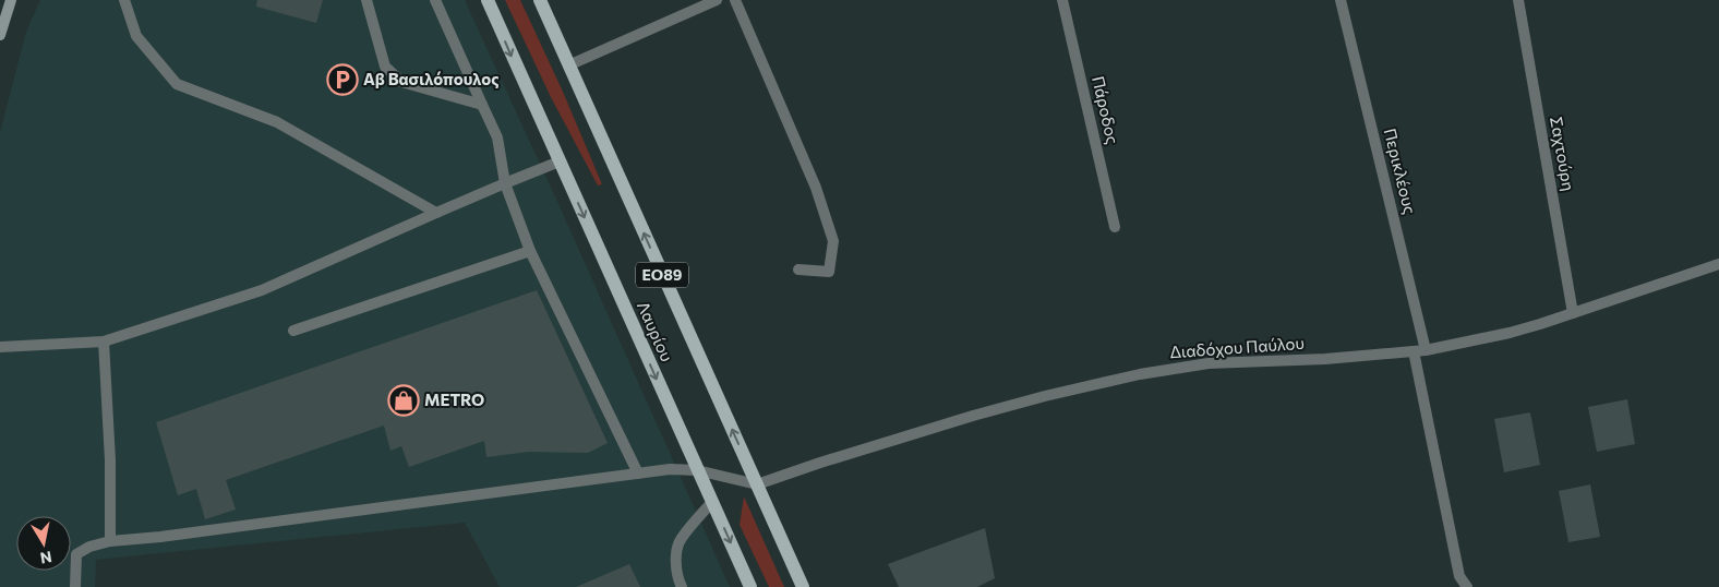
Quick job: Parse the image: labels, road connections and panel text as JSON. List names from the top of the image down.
{
  "streets": {
    "main road": ["ΕΟ89", "Λαυρίου"],
    "street": [
      "Πάροδος",
      "Σαχτούρη",
      "Περικλέους",
      "Διαδόχου Παύλου"
    ]
  },
  "crossings": [
    ["Σαχτούρη", "Διαδόχου Παύλου"],
    ["Περικλέους", "Διαδόχου Παύλου"],
    ["Λαυρίου", "Διαδόχου Παύλου"]
  ],
  "places": {
    "parking": ["Αβ Βασιλόπουλος"],
    "shop": ["METRO"]
  },
  "north": "bottom"
}
